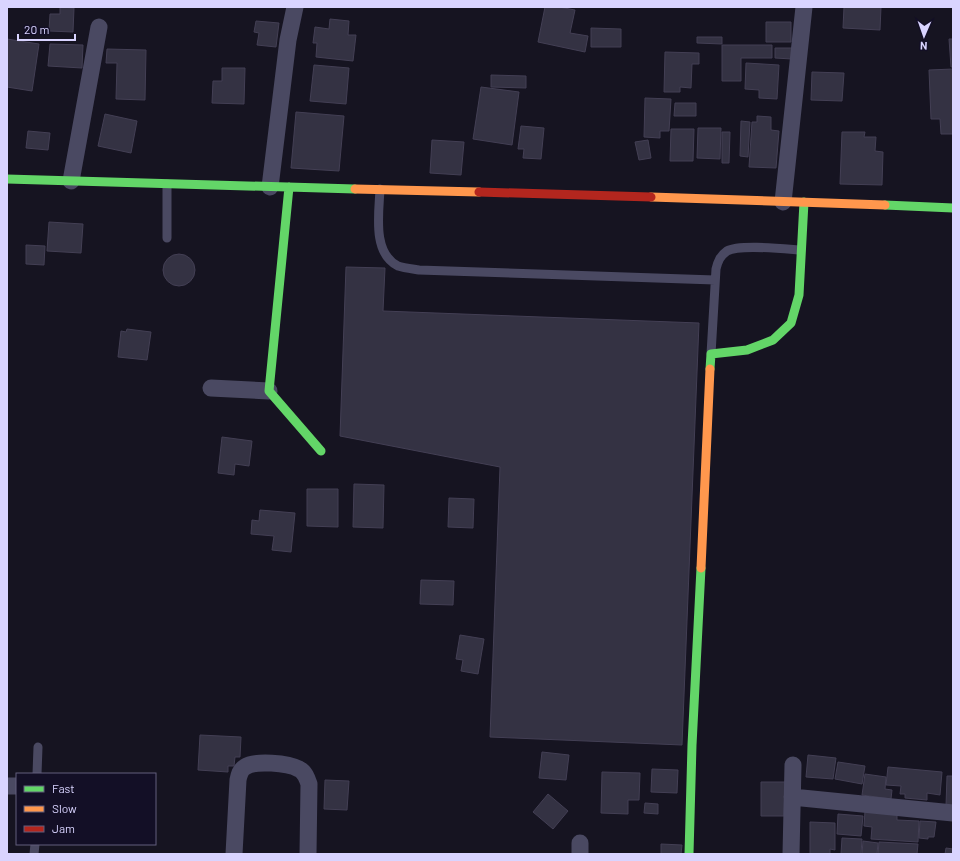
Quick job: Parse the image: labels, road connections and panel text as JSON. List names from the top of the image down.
{
  "legend": ["Fast", "Slow", "Jam"],
  "scale_bar": "20 m",
  "north": "bottom"
}
